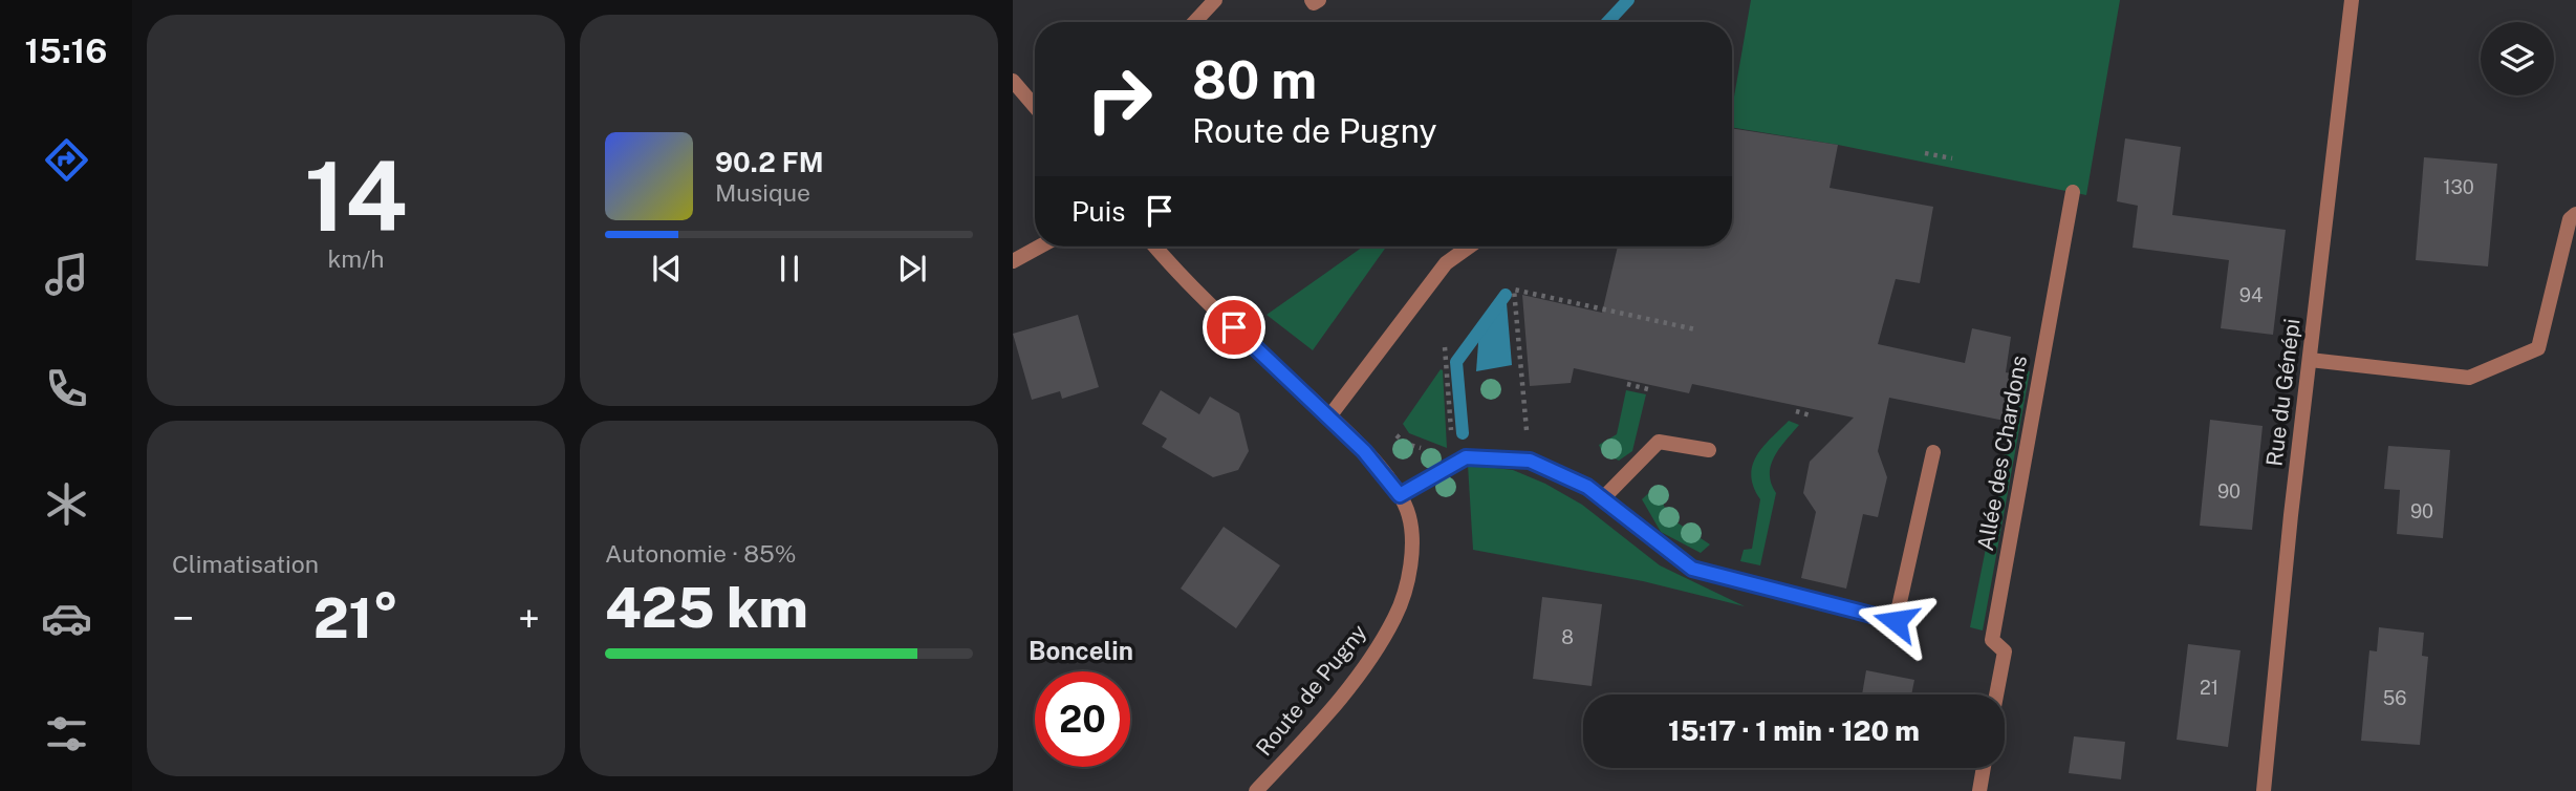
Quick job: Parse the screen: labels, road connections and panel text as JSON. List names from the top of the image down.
{
  "streets": {
    "street": ["Rue du Génépi", "Allée des Chardons", "Route de Pugny"]
  },
  "districts": ["Boncelin"],
  "house_numbers": [
    "130",
    "94",
    "90",
    "90",
    "8",
    "21",
    "56"
  ],
  "page": {
    "tabs": "15:16",
    "tile": [
      ["14", "km/h"],
      "Climatisation",
      ["Autonomie · 85%", "425 km"]
    ],
    "turn": ["80 m", "Route de Pugny"],
    "song": ["90.2 FM", "Musique"],
    "then": "Puis",
    "heat": ["−", "21°", "+"],
    "limit": "20",
    "trip": "15:17 · 1 min · 120 m"
  }
}
